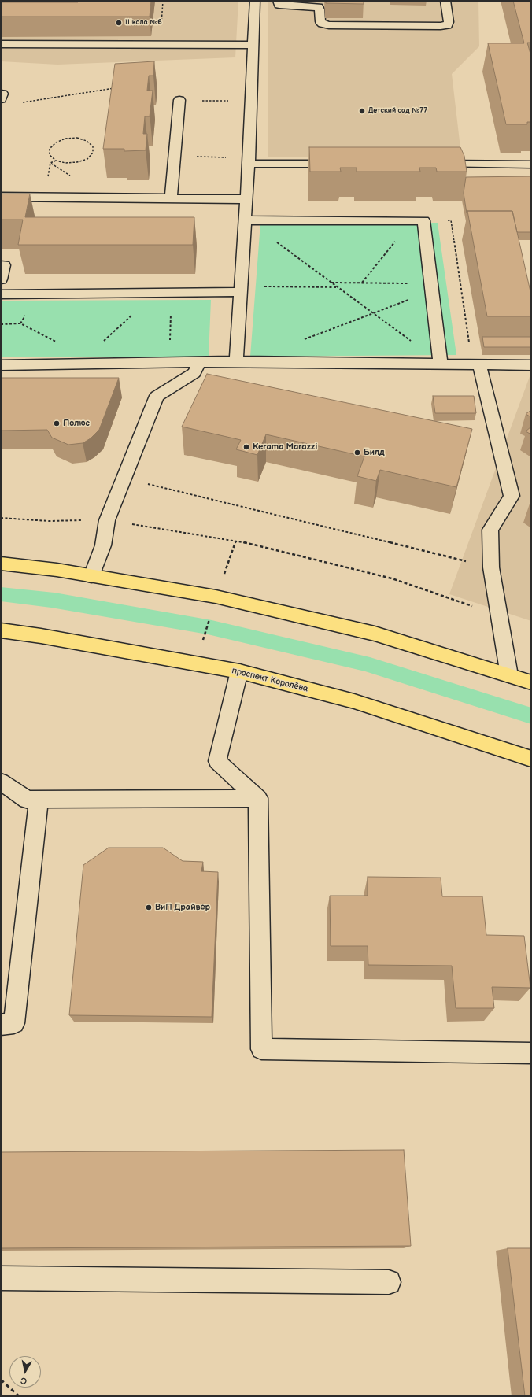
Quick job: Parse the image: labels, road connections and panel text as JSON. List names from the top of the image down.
{
  "streets": {
    "main road": ["проспект Королёва"]
  },
  "places": [
    "Школа №6",
    "Детский сад №77",
    "Полюс",
    "Kerama Marazzi",
    "Билд",
    "ВиП Драйвер"
  ],
  "north": "bottom"
}
